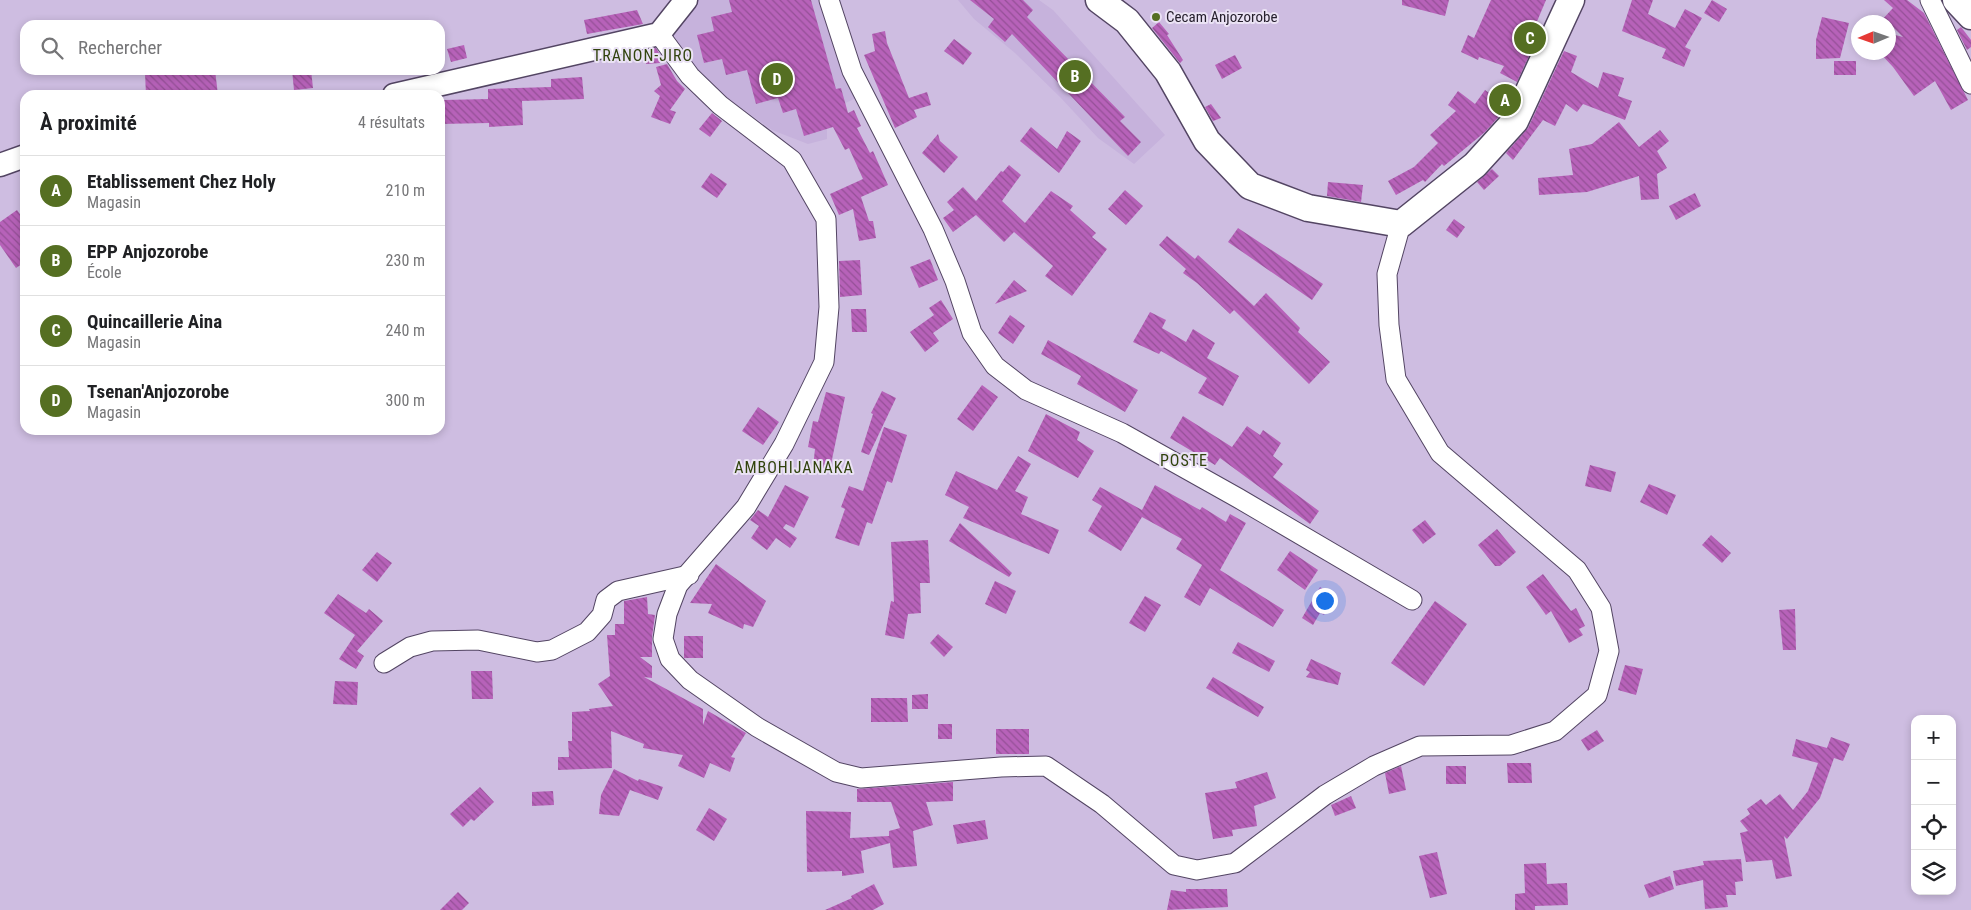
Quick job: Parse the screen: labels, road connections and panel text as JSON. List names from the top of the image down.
{
  "districts": ["TRANON-JIRO", "POSTE", "AMBOHIJANAKA"],
  "places": ["Cecam Anjozorobe"],
  "north": "left",
  "page": {
    "pins": [
      "C",
      "B",
      "D",
      "A"
    ],
    "search": "Rechercher",
    "heading": ["À proximité", "4 résultats"],
    "list": [
      {
        "mark": "A",
        "name": "Etablissement Chez Holy",
        "note": "Magasin",
        "value": "210 m"
      },
      {
        "mark": "B",
        "name": "EPP Anjozorobe",
        "note": "École",
        "value": "230 m"
      },
      {
        "mark": "C",
        "name": "Quincaillerie Aina",
        "note": "Magasin",
        "value": "240 m"
      },
      {
        "mark": "D",
        "name": "Tsenan'Anjozorobe",
        "note": "Magasin",
        "value": "300 m"
      }
    ],
    "map_buttons": ["+", "−"]
  }
}
